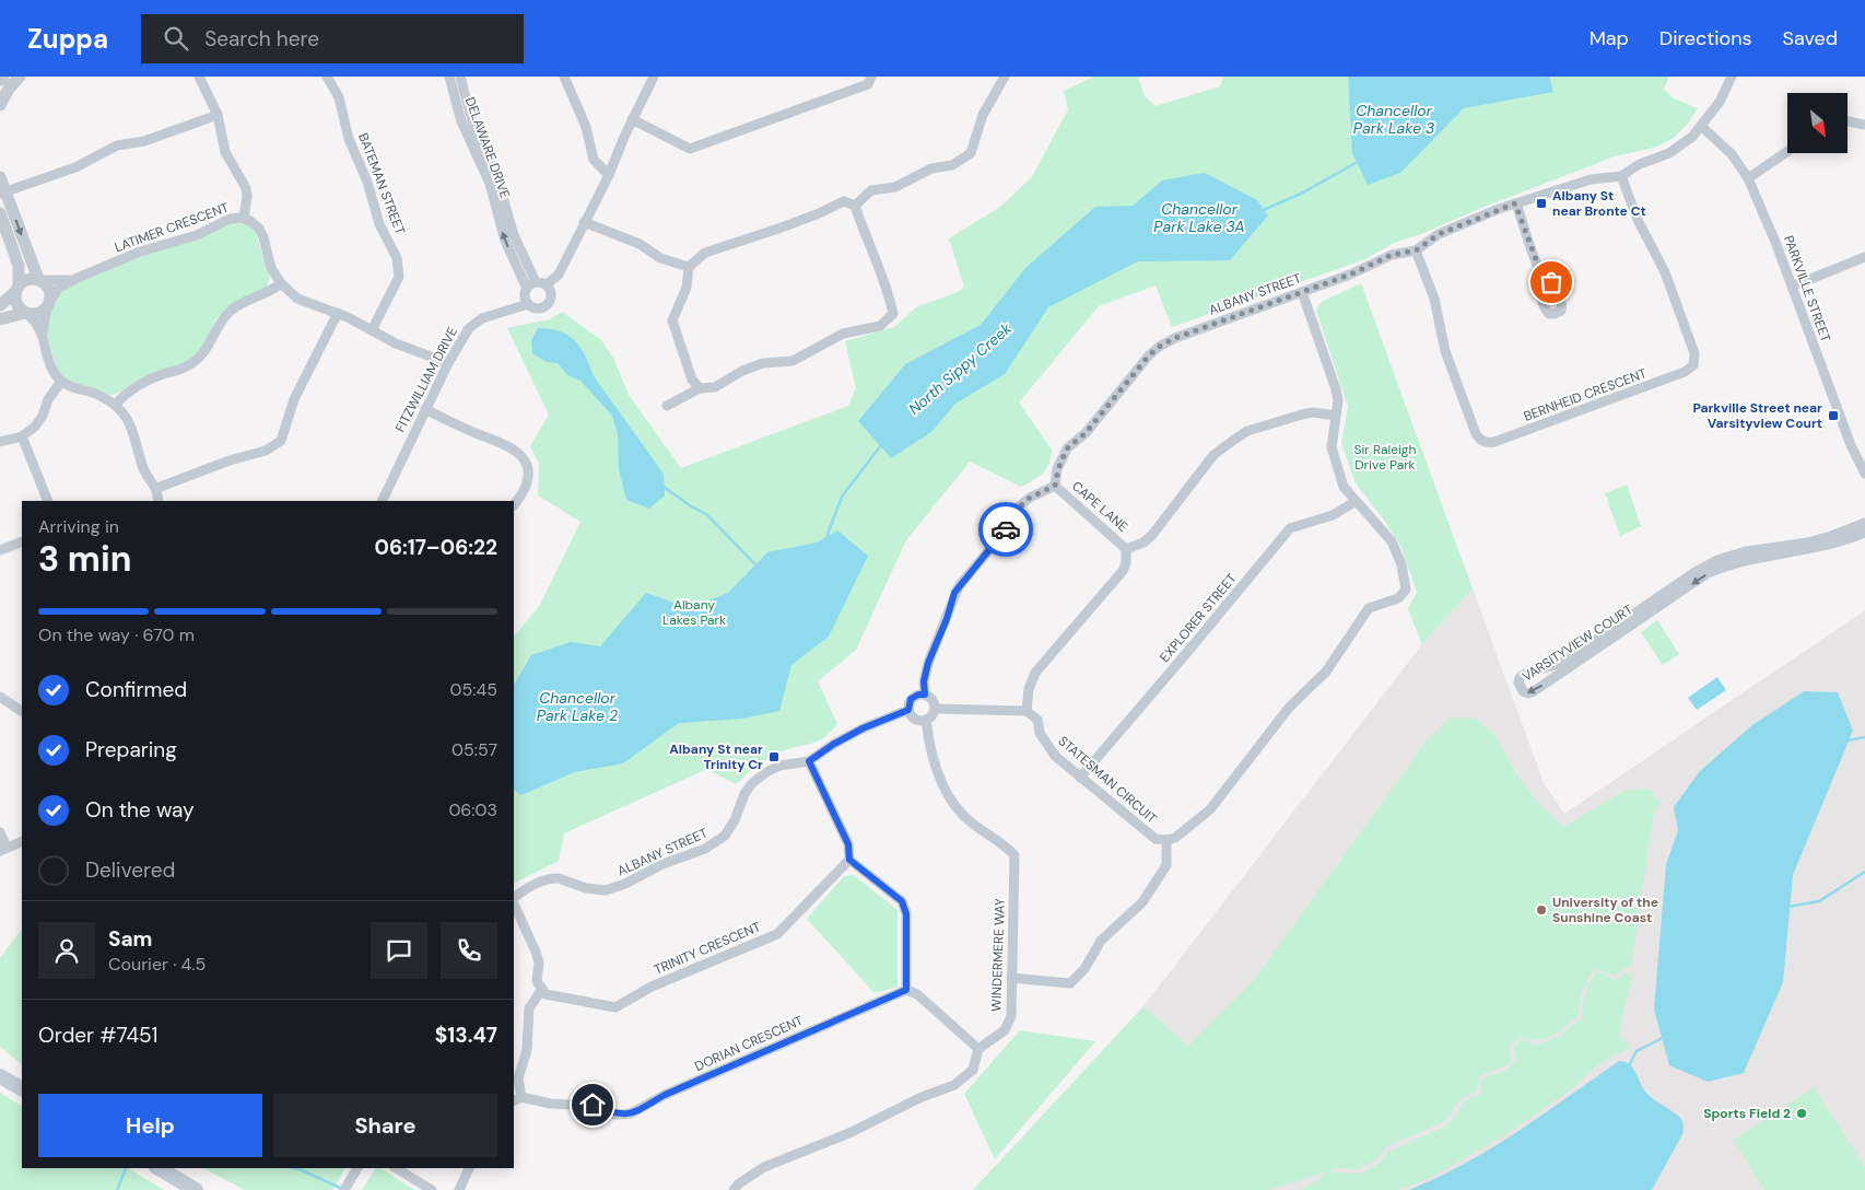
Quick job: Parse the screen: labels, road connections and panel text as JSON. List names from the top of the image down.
{
  "streets": {
    "street": [
      "DELAWARE DRIVE",
      "BATEMAN STREET",
      "LATIMER CRESCENT",
      "PARKVILLE STREET",
      "ALBANY STREET",
      "FITZWILLIAM DRIVE",
      "BERNHEID CRESCENT",
      "CAPE LANE",
      "EXPLORER STREET",
      "VARSITYVIEW COURT",
      "STATESMAN CIRCUIT",
      "TRINITY CRESCENT",
      "WINDERMERE WAY",
      "DORIAN CRESCENT"
    ]
  },
  "crossings": [
    ["DELAWARE DRIVE", "FITZWILLIAM DRIVE"],
    ["BATEMAN STREET", "LATIMER CRESCENT"],
    ["LATIMER CRESCENT", "FITZWILLIAM DRIVE"],
    ["PARKVILLE STREET", "ALBANY STREET"],
    ["ALBANY STREET", "BERNHEID CRESCENT"],
    ["ALBANY STREET", "CAPE LANE"],
    ["ALBANY STREET", "WINDERMERE WAY"],
    ["EXPLORER STREET", "STATESMAN CIRCUIT"]
  ],
  "water": [
    "Chancellor Park Lake 3",
    "Chancellor Park Lake 3A",
    "North Sippy Creek",
    "Chancellor Park Lake 2"
  ],
  "parks": ["Sir Raleigh Drive Park", "Albany Lakes Park"],
  "places": {
    "transit": ["Albany St near Bronte Ct", "Parkville Street near Varsityview Court", "Albany St near Trinity Cr"],
    "other": ["University of the Sunshine Coast", "Sports Field 2"]
  },
  "north": "bottom right",
  "page": {
    "header": "Zuppa",
    "search": "Search here",
    "nav": ["Map", "Directions", "Saved"],
    "heading": ["3 min", "Arriving in", "06:17–06:22"],
    "panel": [
      "Sam",
      "Courier · 4.5",
      "Order #7451",
      "$13.47"
    ],
    "bar": "On the way · 670 m",
    "list": [
      ["Confirmed", "05:45"],
      ["Preparing", "05:57"],
      ["On the way", "06:03"],
      "Delivered"
    ],
    "buttons": ["Help", "Share"]
  }
}
